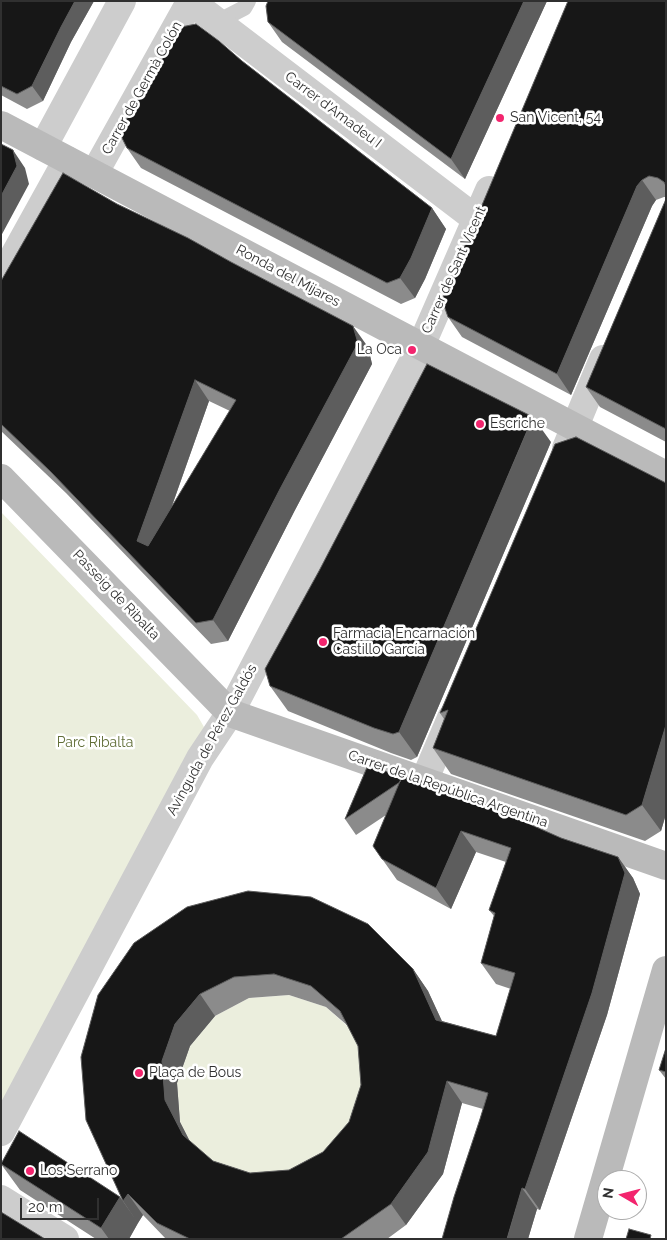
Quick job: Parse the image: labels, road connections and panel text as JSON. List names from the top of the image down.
{
  "streets": {
    "main road": ["Ronda del Mijares", "Passeig de Ribalta", "Carrer de la República Argentina"],
    "street": [
      "Carrer de Germà Colón",
      "Carrer d'Amadeu I",
      "Carrer de Sant Vicent",
      "Avinguda de Pérez Galdós"
    ]
  },
  "crossings": [
    ["Carrer de Germà Colón", "Carrer d'Amadeu I"],
    ["Carrer de Germà Colón", "Ronda del Mijares"],
    ["Carrer d'Amadeu I", "Carrer de Sant Vicent"],
    ["Carrer de Sant Vicent", "Ronda del Mijares"],
    ["Carrer de Sant Vicent", "Avinguda de Pérez Galdós"],
    ["Ronda del Mijares", "Avinguda de Pérez Galdós"],
    ["Passeig de Ribalta", "Avinguda de Pérez Galdós"],
    ["Passeig de Ribalta", "Carrer de la República Argentina"],
    ["Avinguda de Pérez Galdós", "Carrer de la República Argentina"]
  ],
  "parks": ["Parc Ribalta"],
  "places": [
    "San Vicent, 54",
    "La Oca",
    "Escriche",
    "Farmacia Encarnación Castillo García",
    "Plaça de Bous",
    "Los Serrano"
  ],
  "scale_bar": "20 m",
  "north": "left"
}
